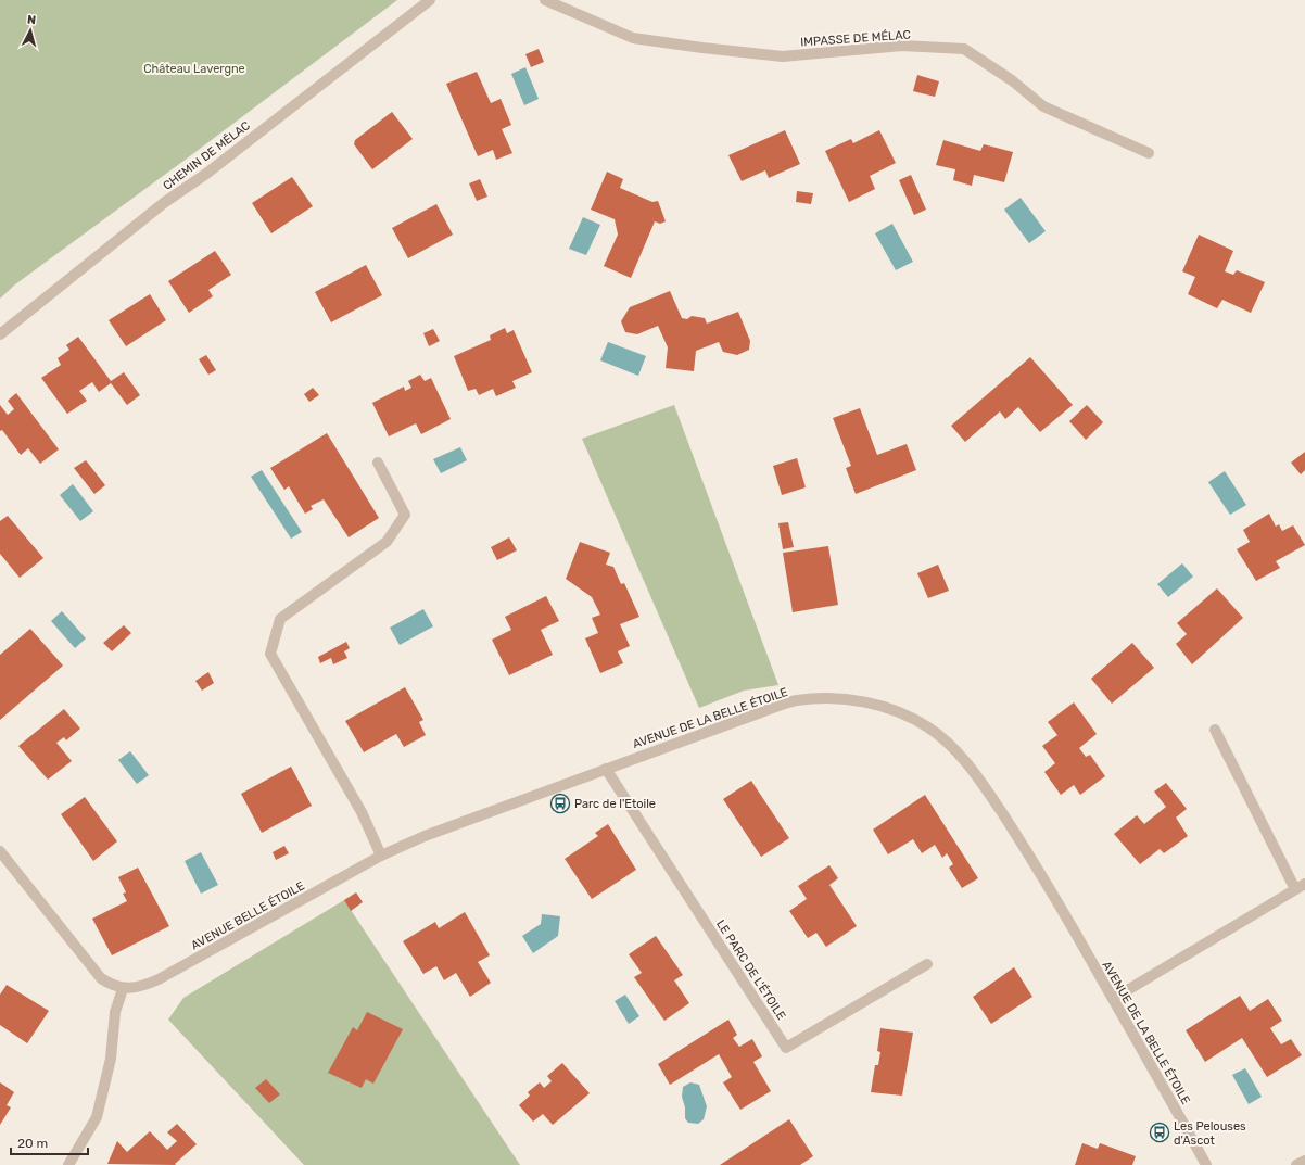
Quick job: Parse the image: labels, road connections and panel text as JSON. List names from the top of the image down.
{
  "streets": {
    "street": [
      "IMPASSE DE MÉLAC",
      "CHEMIN DE MÉLAC",
      "AVENUE DE LA BELLE ÉTOILE",
      "AVENUE BELLE ÉTOILE",
      "LE PARC DE L'ÉTOILE"
    ]
  },
  "crossings": [
    ["AVENUE DE LA BELLE ÉTOILE", "AVENUE BELLE ÉTOILE"],
    ["AVENUE DE LA BELLE ÉTOILE", "LE PARC DE L'ÉTOILE"]
  ],
  "parks": ["Château Lavergne"],
  "places": {
    "bus stop": ["Parc de l'Etoile", "Les Pelouses d'Ascot"]
  },
  "scale_bar": "20 m",
  "north": "top"
}
